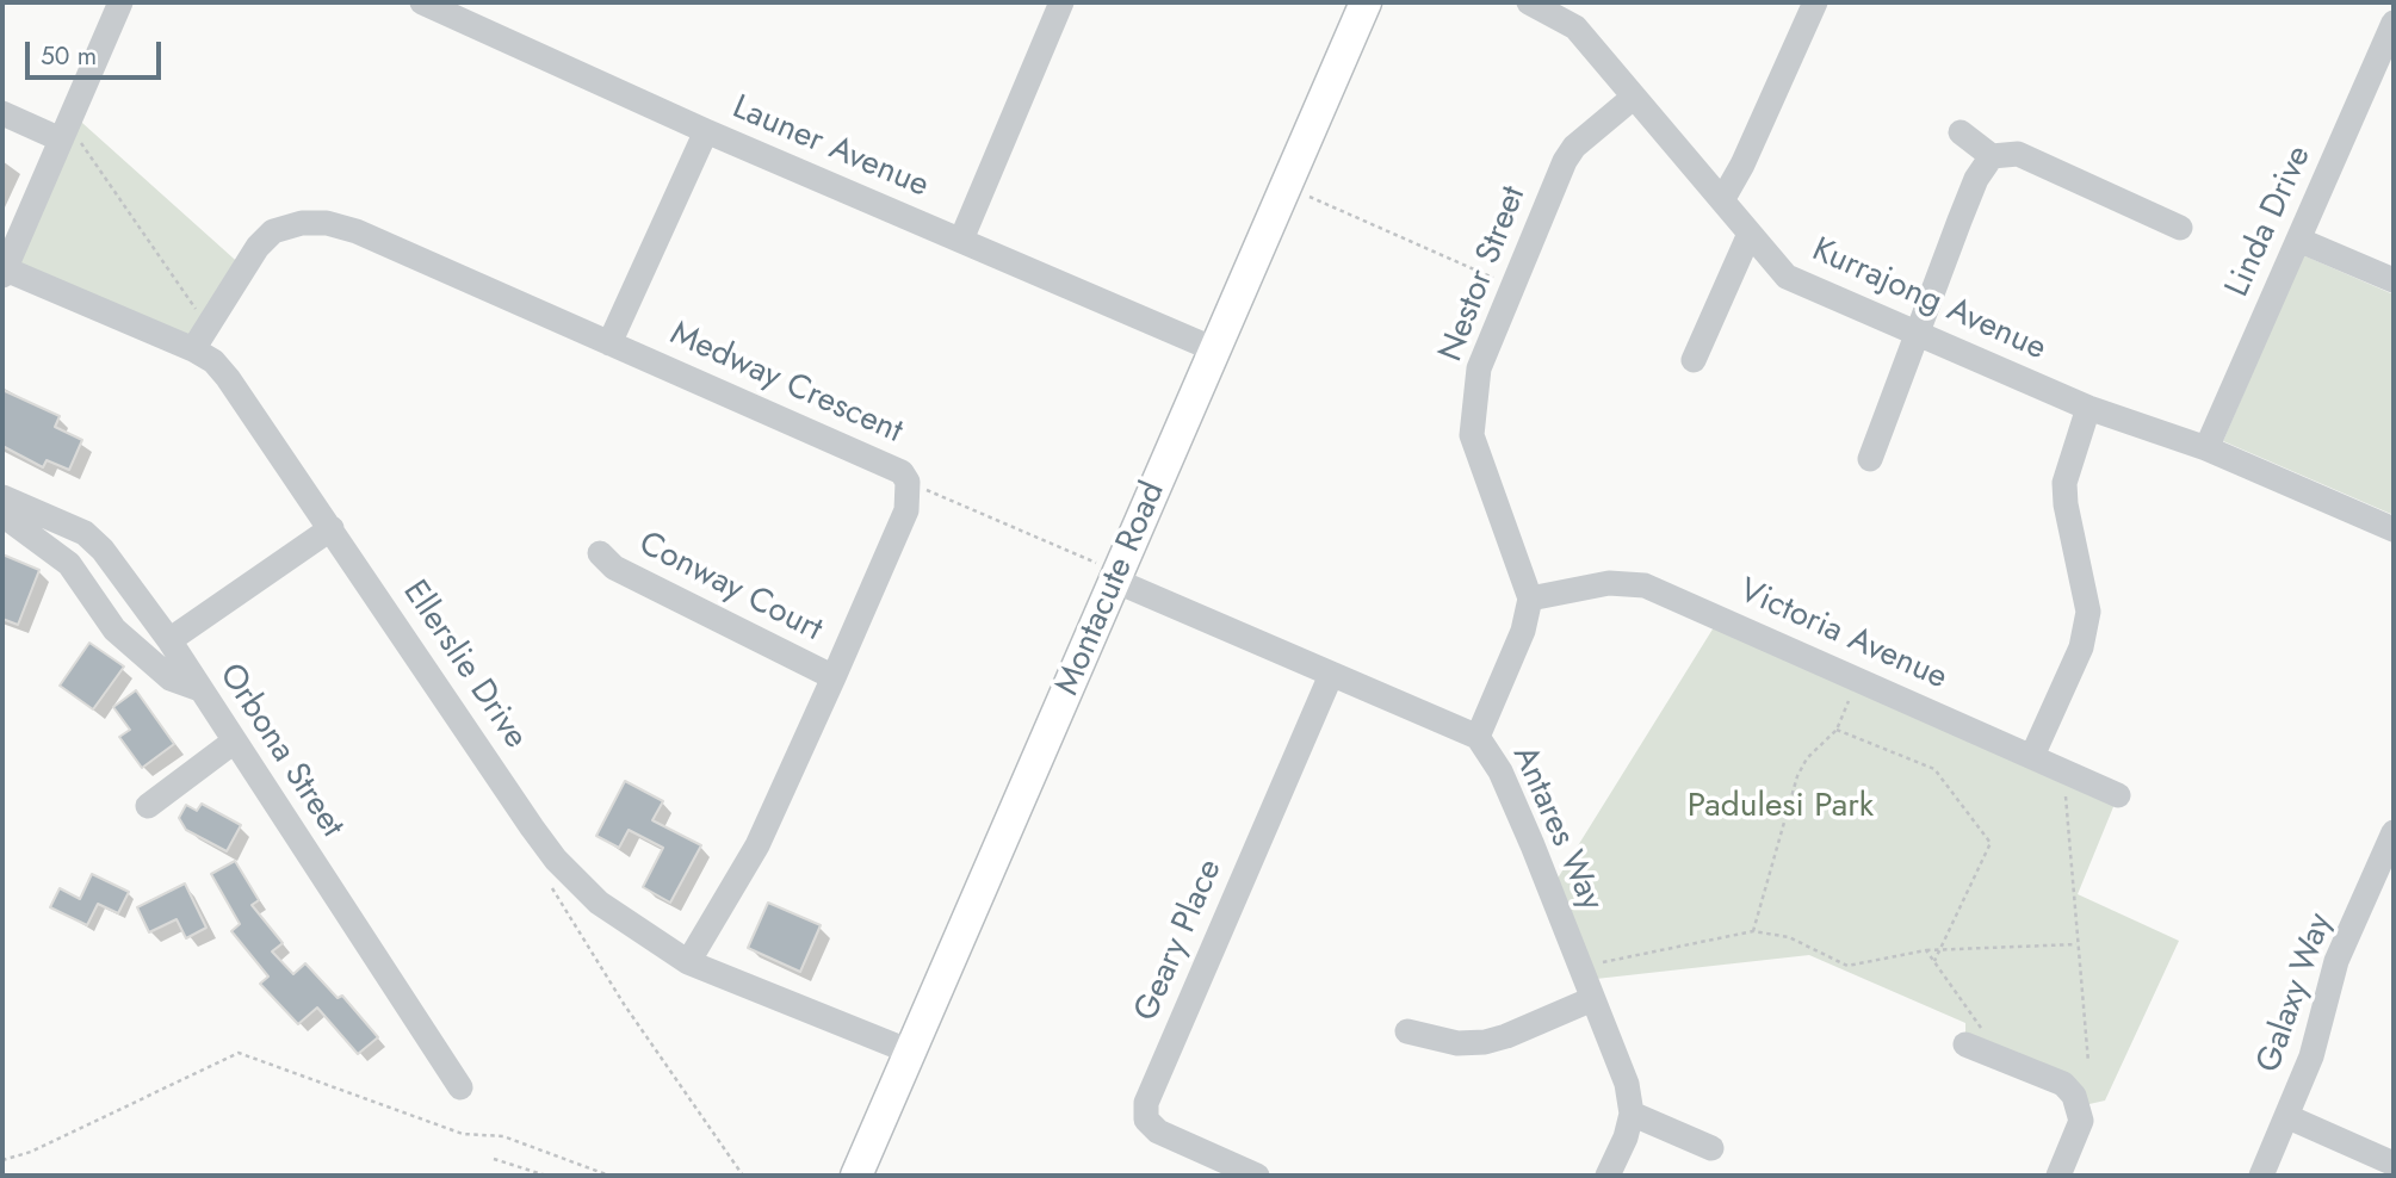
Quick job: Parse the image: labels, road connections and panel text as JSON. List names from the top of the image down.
{
  "streets": {
    "main road": ["Montacute Road"],
    "street": [
      "Launer Avenue",
      "Linda Drive",
      "Nestor Street",
      "Kurrajong Avenue",
      "Medway Crescent",
      "Conway Court",
      "Victoria Avenue",
      "Ellerslie Drive",
      "Orbona Street",
      "Antares Way",
      "Geary Place",
      "Galaxy Way"
    ]
  },
  "crossings": [
    ["Launer Avenue", "Montacute Road"],
    ["Linda Drive", "Kurrajong Avenue"],
    ["Nestor Street", "Kurrajong Avenue"],
    ["Nestor Street", "Victoria Avenue"],
    ["Medway Crescent", "Conway Court"],
    ["Medway Crescent", "Ellerslie Drive"],
    ["Montacute Road", "Ellerslie Drive"],
    ["Montacute Road", "Antares Way"],
    ["Antares Way", "Geary Place"]
  ],
  "parks": ["Padulesi Park"],
  "scale_bar": "50 m"
}
